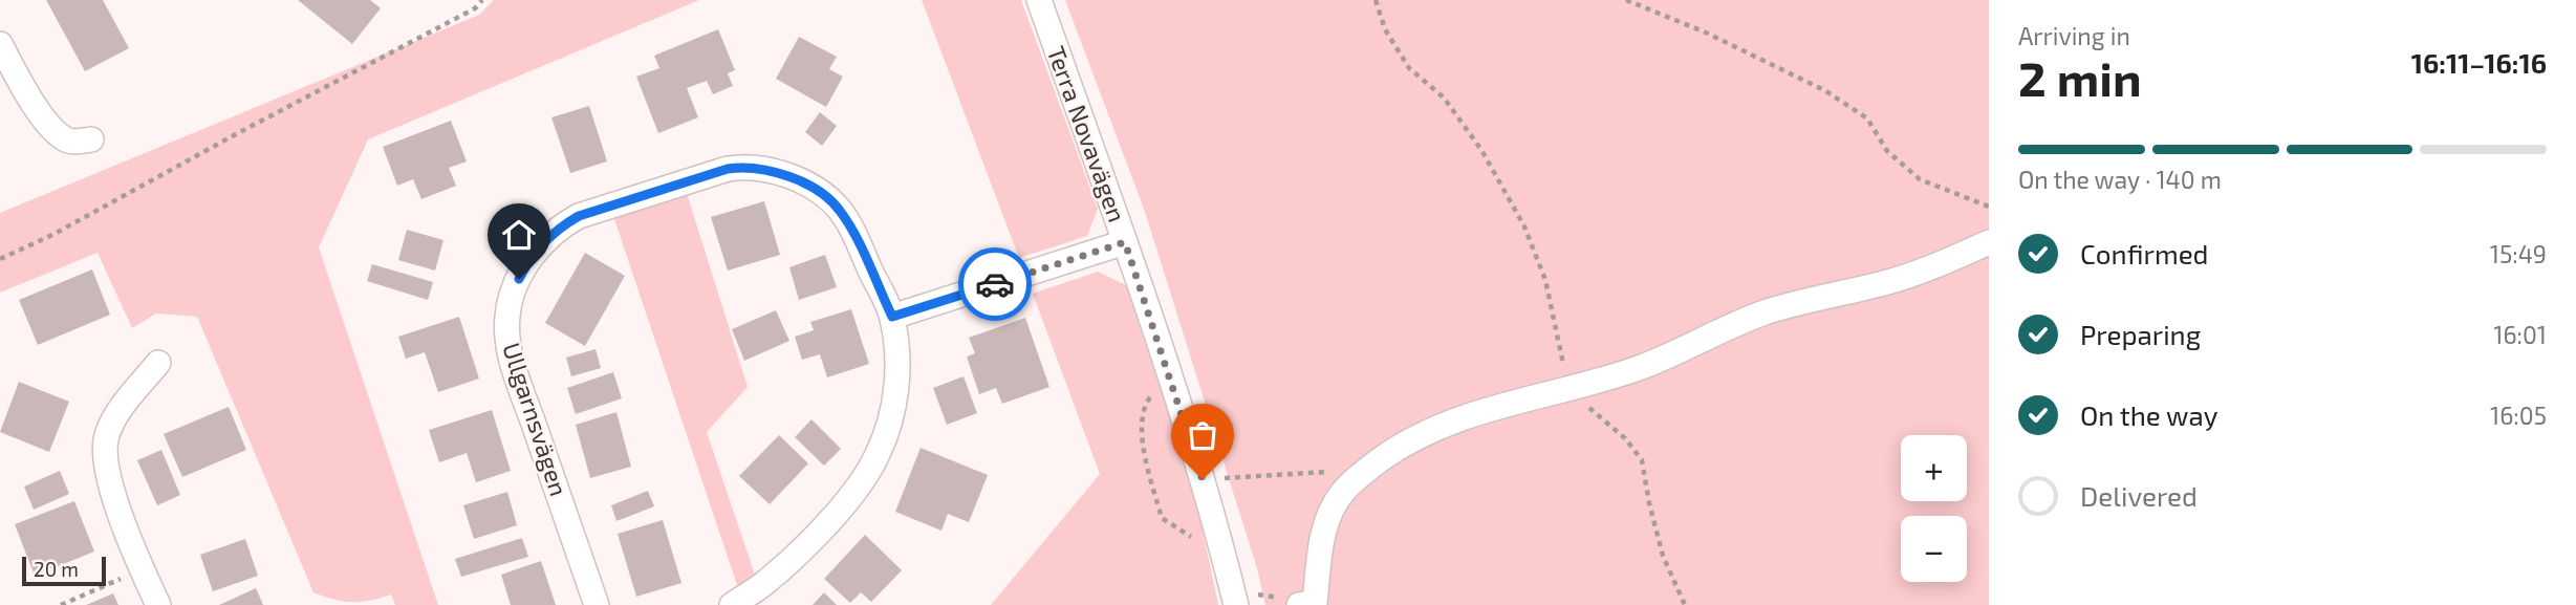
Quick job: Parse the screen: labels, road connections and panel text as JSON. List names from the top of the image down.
{
  "streets": {
    "street": ["Terra Novavägen", "Ullgarnsvägen"]
  },
  "scale_bar": "20 m",
  "page": {
    "heading": ["2 min", "Arriving in", "16:11–16:16"],
    "bar": "On the way · 140 m",
    "list": [
      ["Confirmed", "15:49"],
      ["Preparing", "16:01"],
      ["On the way", "16:05"],
      "Delivered"
    ],
    "map_buttons": ["+", "−"],
    "scale": "20 m"
  }
}
